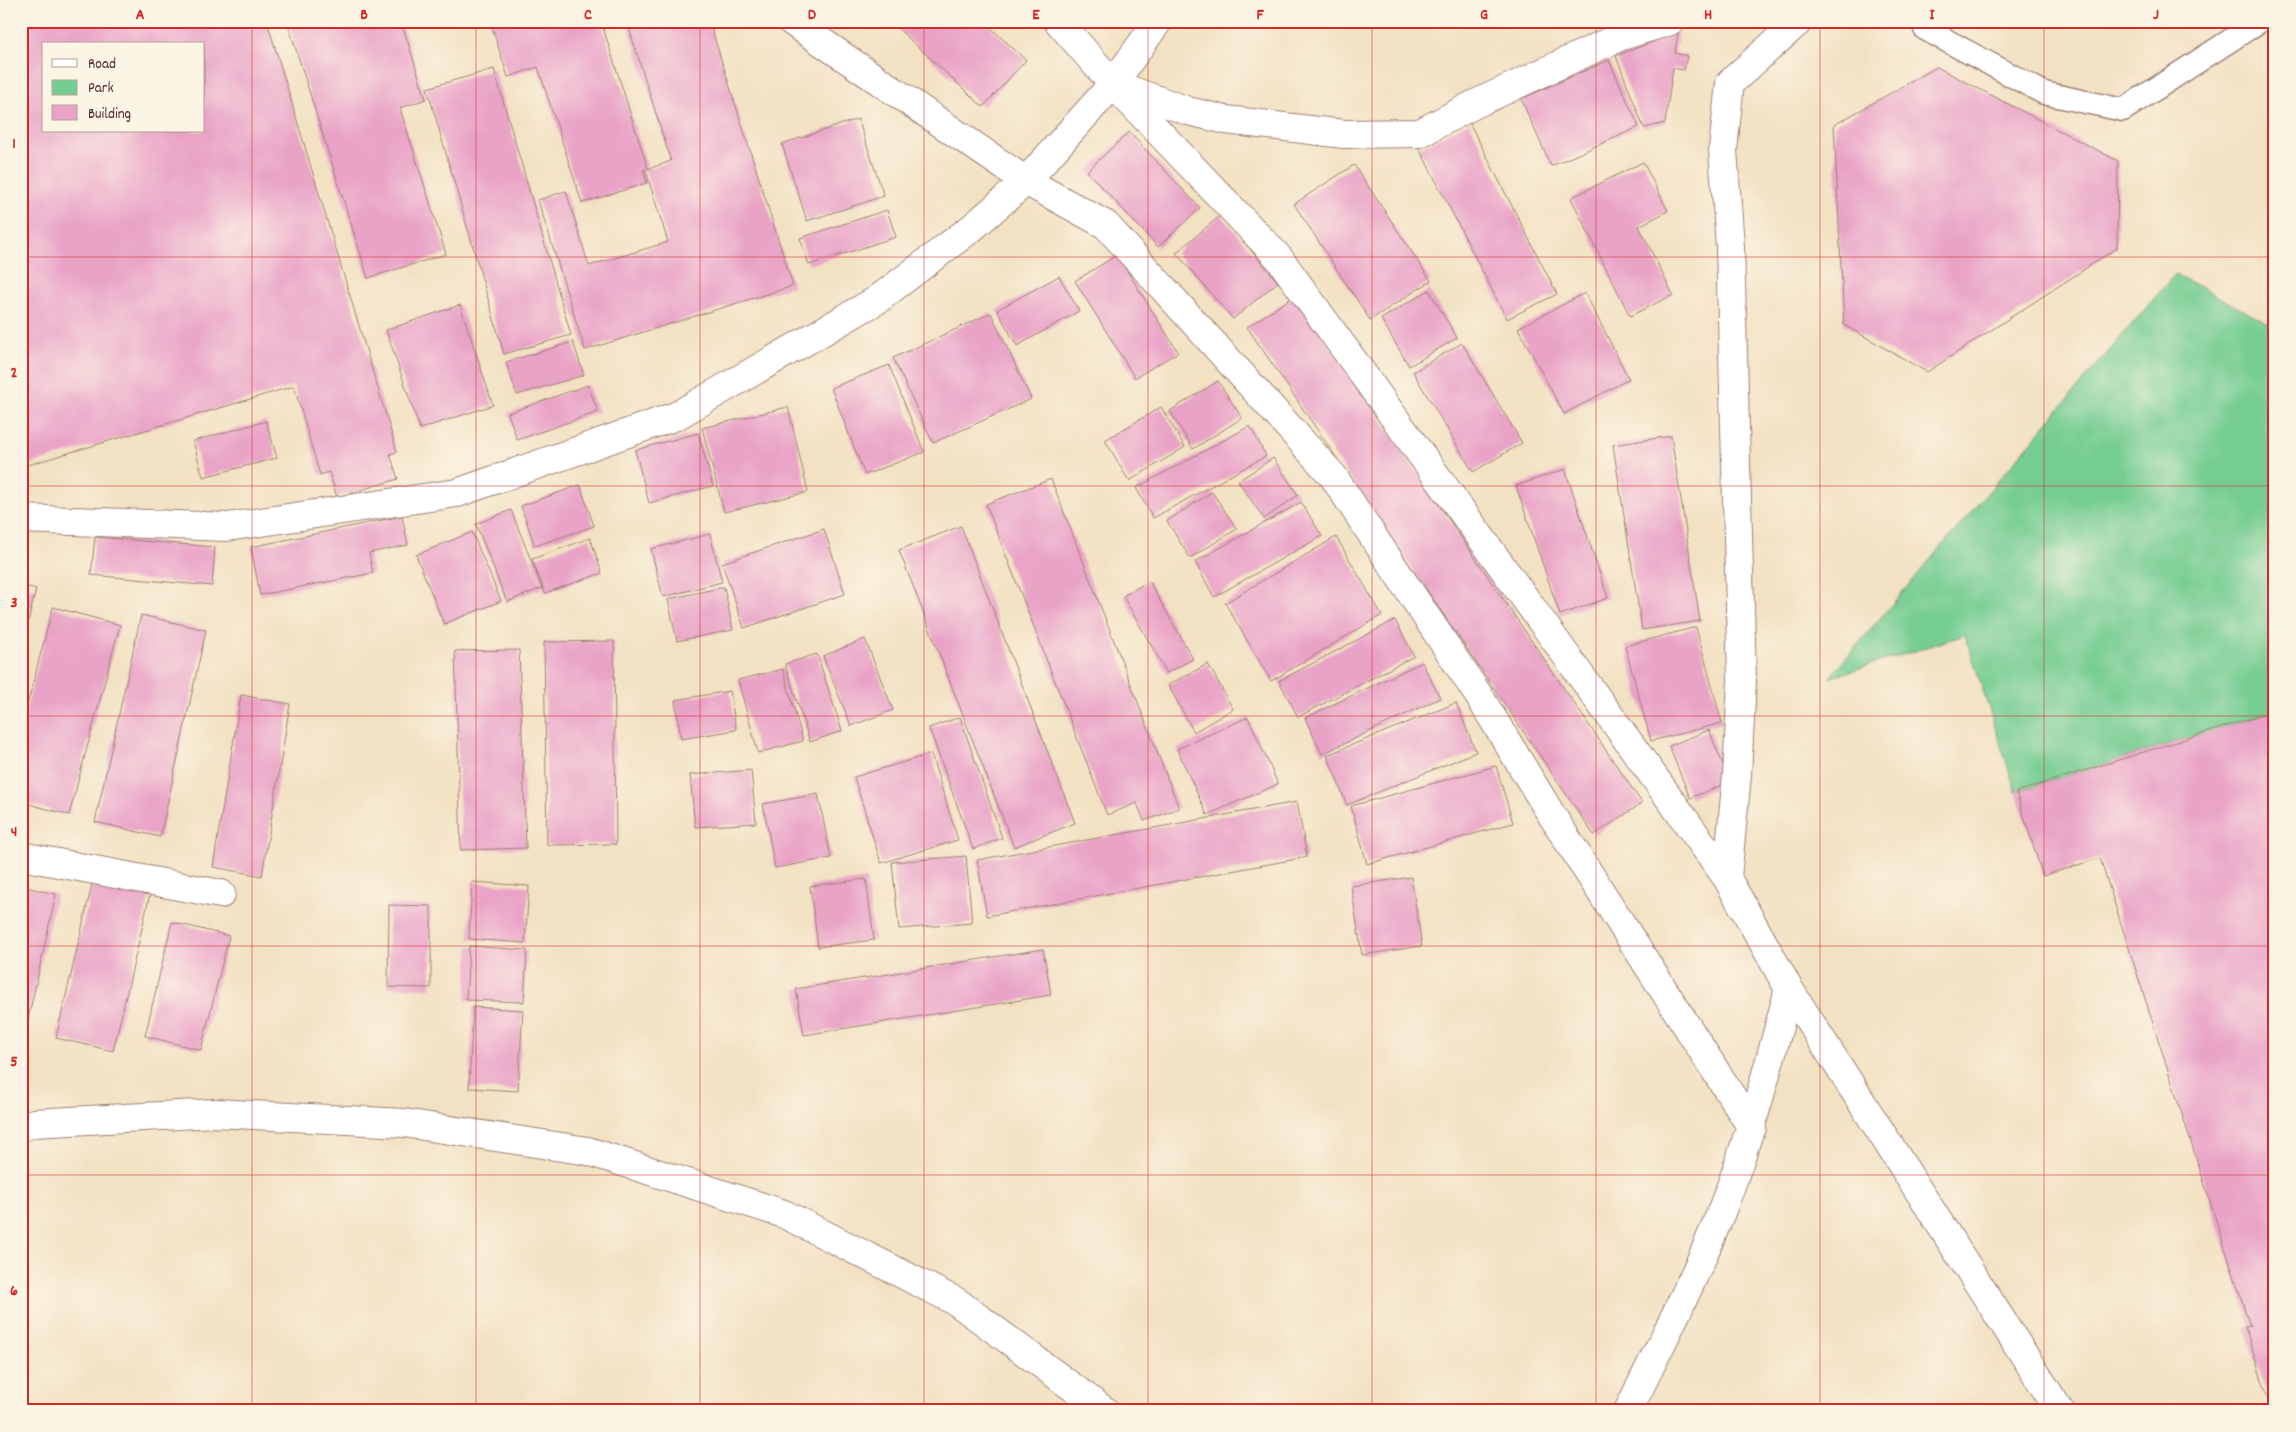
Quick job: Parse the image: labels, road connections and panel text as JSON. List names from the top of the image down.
{
  "legend": ["Road", "Park", "Building"],
  "grid": {
    "columns": [
      "A",
      "B",
      "C",
      "D",
      "E",
      "F",
      "G",
      "H",
      "I",
      "J"
    ],
    "rows": [
      "1",
      "2",
      "3",
      "4",
      "5",
      "6"
    ]
  }
}
